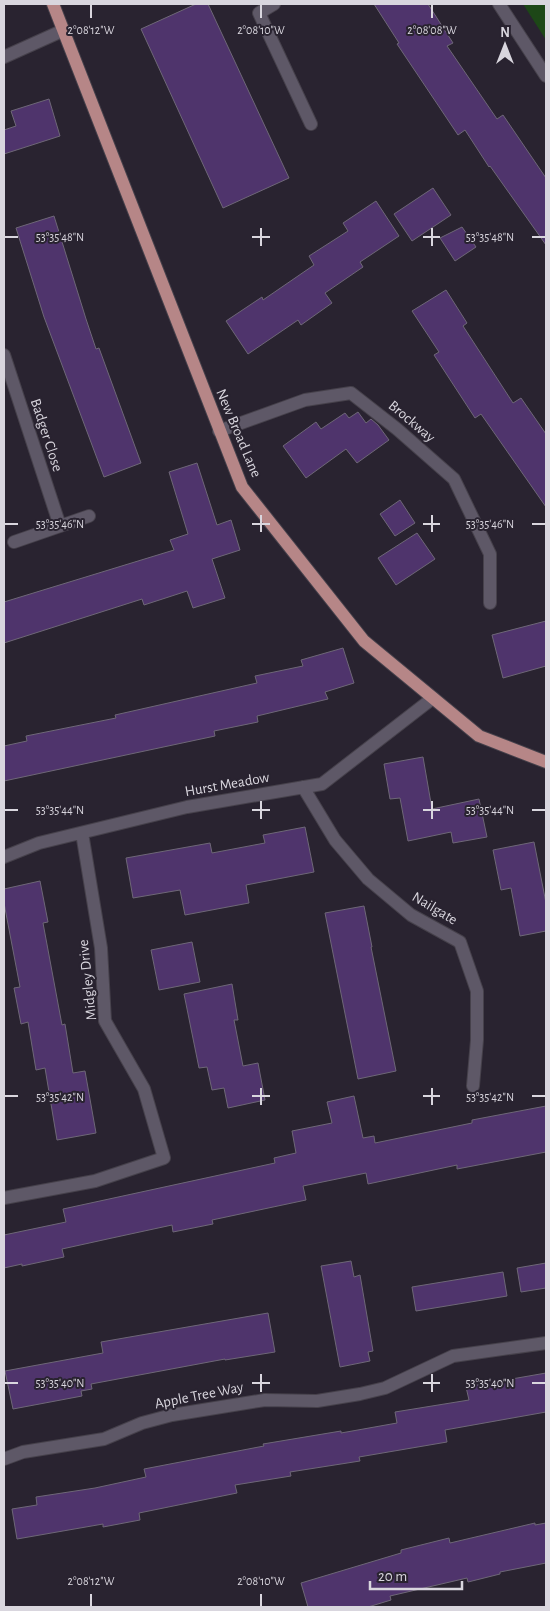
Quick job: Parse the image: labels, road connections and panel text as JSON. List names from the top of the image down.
{
  "streets": {
    "main road": ["New Broad Lane"],
    "street": [
      "Brockway",
      "Badger Close",
      "Hurst Meadow",
      "Nailgate",
      "Midgley Drive",
      "Apple Tree Way"
    ]
  },
  "crossings": [
    ["Brockway", "New Broad Lane"],
    ["New Broad Lane", "Hurst Meadow"],
    ["Hurst Meadow", "Nailgate"],
    ["Hurst Meadow", "Midgley Drive"]
  ],
  "scale_bar": "20 m",
  "north": "top",
  "coordinates": [
    "2°08'12\"W",
    "2°08'10\"W",
    "2°08'08\"W",
    "53°35'48\"N",
    "53°35'46\"N",
    "53°35'44\"N",
    "53°35'42\"N",
    "53°35'40\"N"
  ]
}
